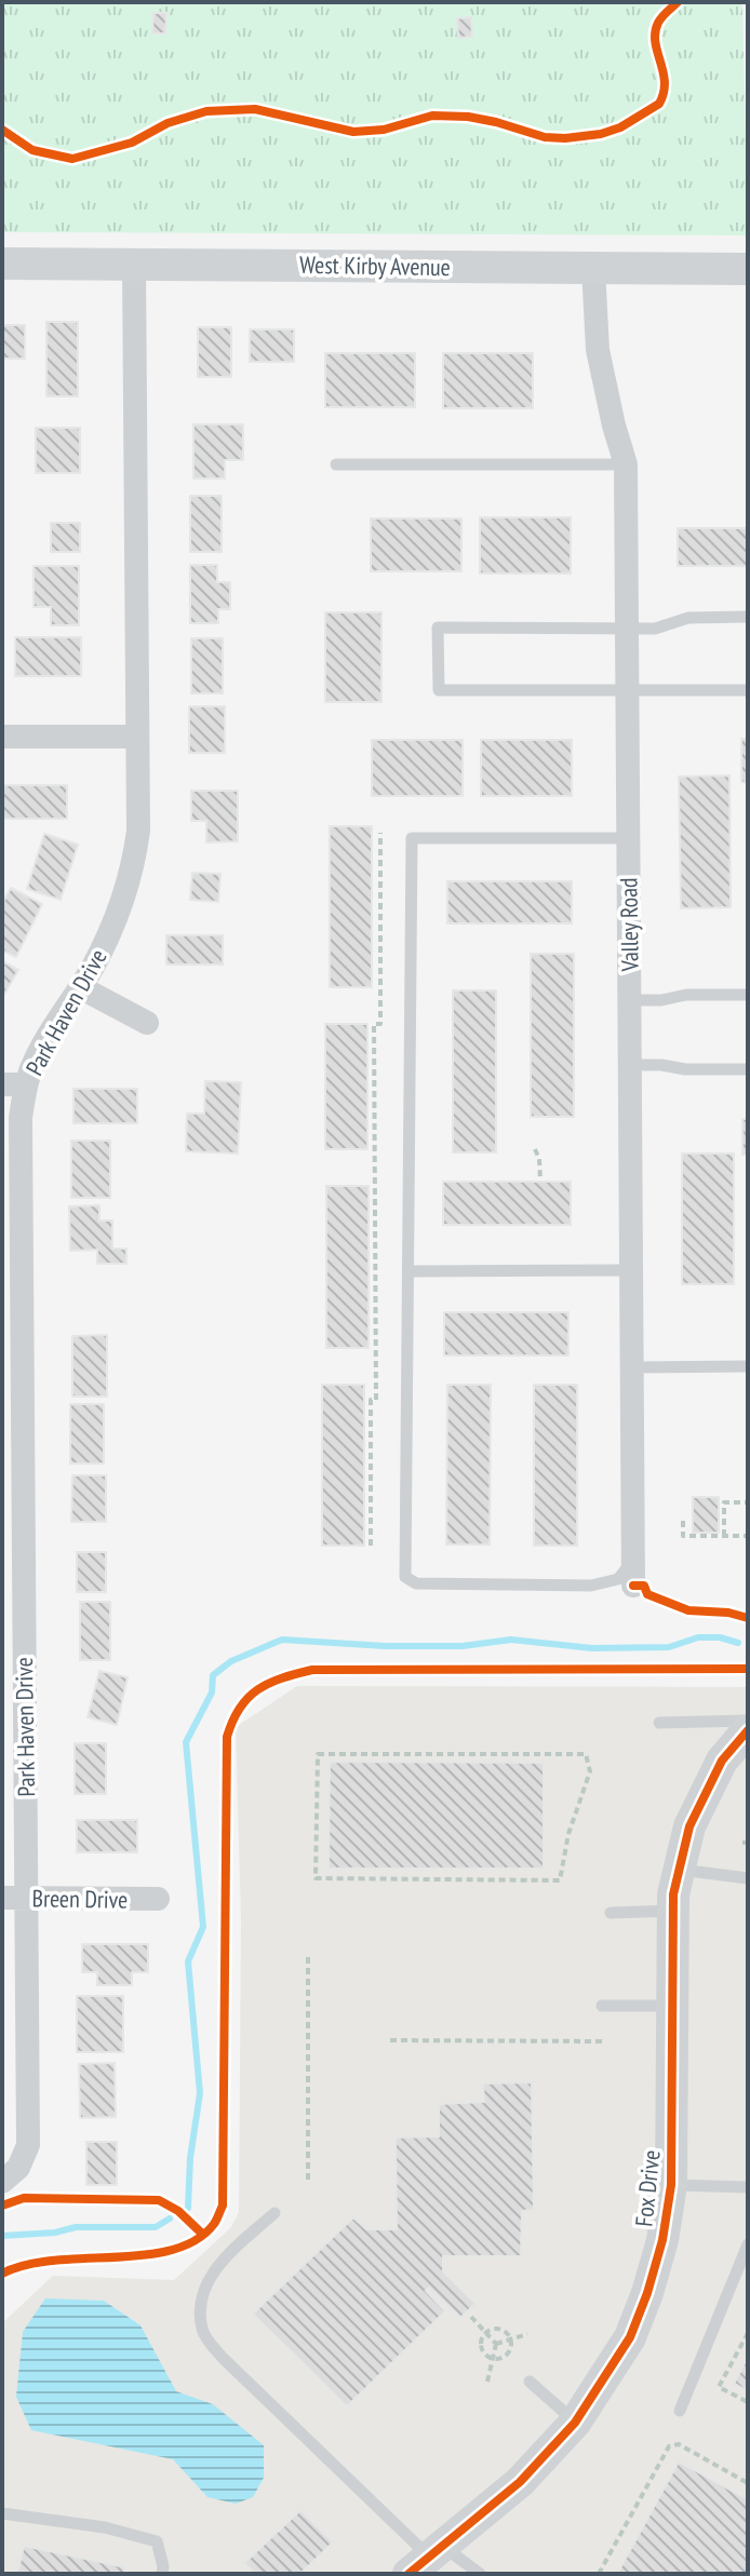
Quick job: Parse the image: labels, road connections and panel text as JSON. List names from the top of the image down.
{
  "streets": {
    "street": [
      "West Kirby Avenue",
      "Valley Road",
      "Park Haven Drive",
      "Breen Drive",
      "Fox Drive"
    ]
  },
  "crossings": [
    ["West Kirby Avenue", "Valley Road"],
    ["West Kirby Avenue", "Park Haven Drive"],
    ["Park Haven Drive", "Breen Drive"]
  ]
}
